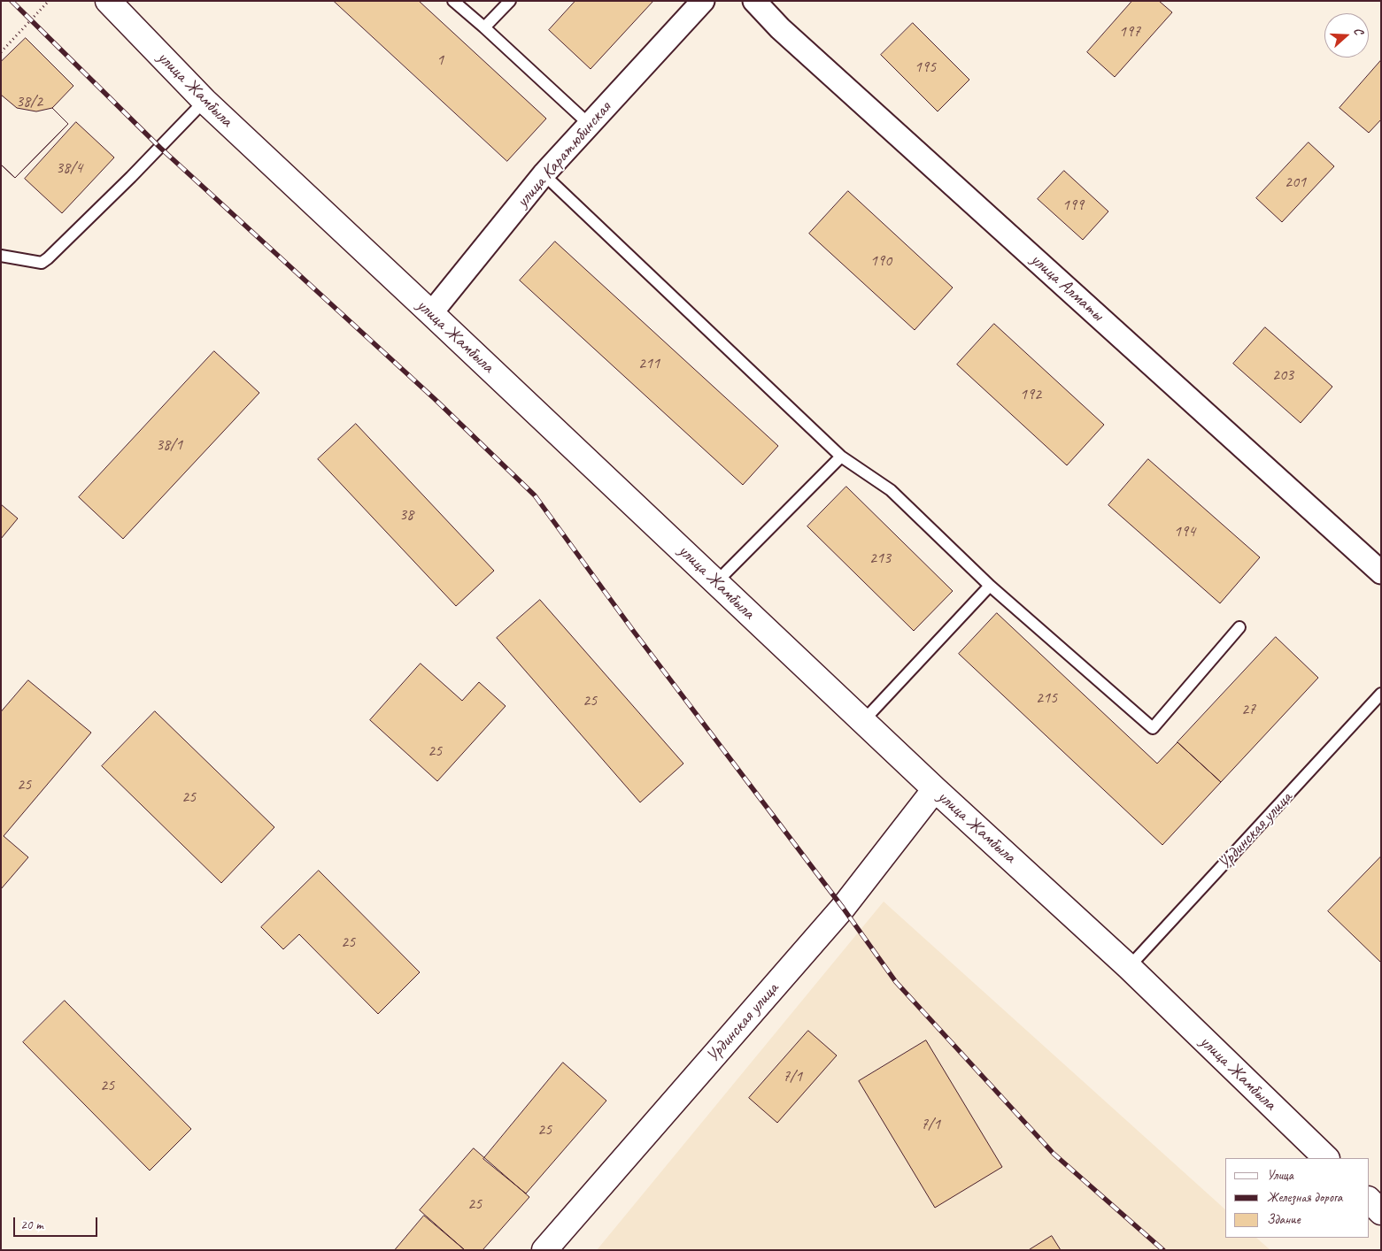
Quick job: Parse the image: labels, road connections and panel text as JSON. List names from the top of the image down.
{
  "streets": {
    "street": [
      "улица Жамбыла",
      "улица Каратюбинская",
      "улица Алматы",
      "Урдинская улица"
    ]
  },
  "crossings": [
    ["улица Жамбыла", "улица Каратюбинская"],
    ["улица Жамбыла", "Урдинская улица"]
  ],
  "house_numbers": [
    "197",
    "1",
    "195",
    "38/2",
    "38/4",
    "201",
    "199",
    "190",
    "211",
    "203",
    "192",
    "38/1",
    "38",
    "194",
    "213",
    "215",
    "25",
    "27",
    "25",
    "25",
    "25",
    "25",
    "7/1",
    "25",
    "7/1",
    "25",
    "25"
  ],
  "legend": ["Улица", "Железная дорога", "Здание"],
  "scale_bar": "20 m",
  "north": "right"
}
